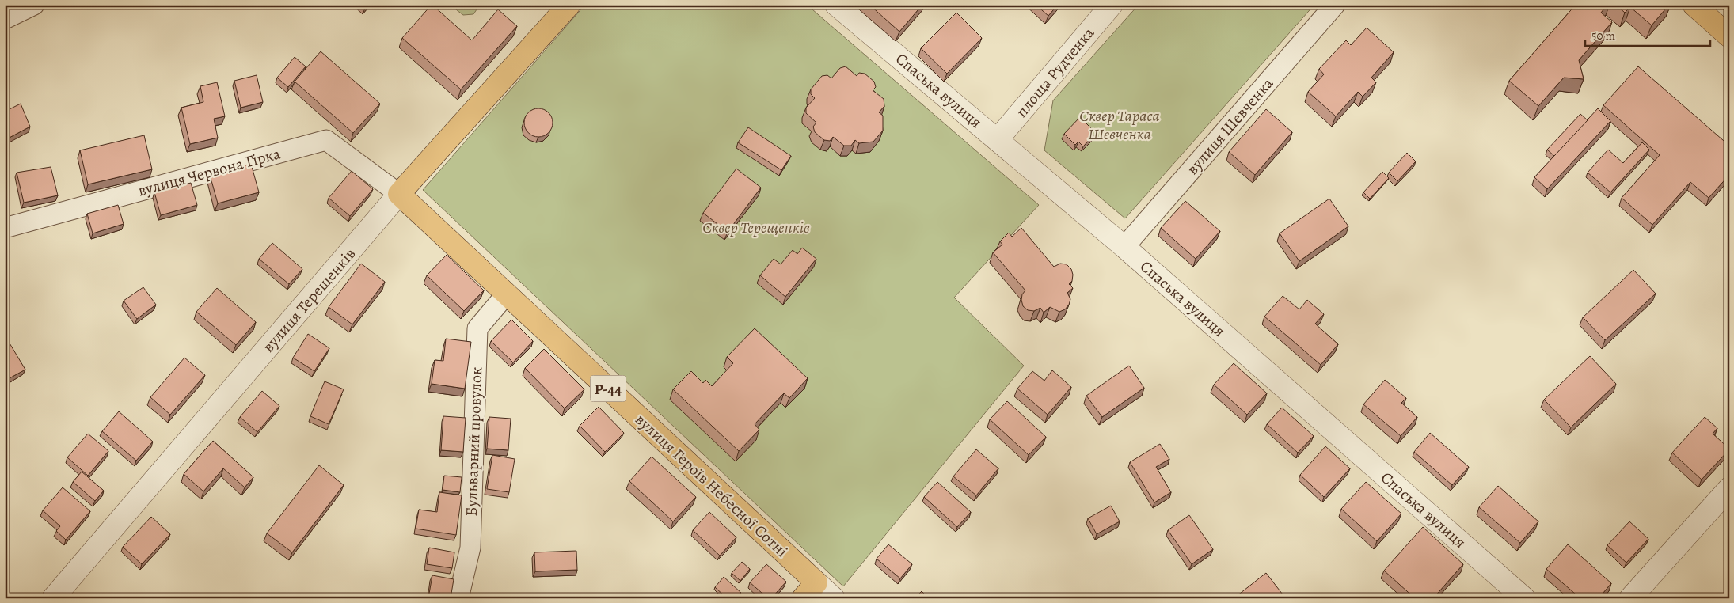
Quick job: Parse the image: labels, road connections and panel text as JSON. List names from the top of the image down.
{
  "streets": {
    "main road": ["вулиця Терещенків", "Р-44", "вулиця Героїв Небесної Сотні"],
    "street": [
      "площа Рудченка",
      "Спаська вулиця",
      "вулиця Шевченка",
      "вулиця Червона Гірка",
      "Бульварний провулок"
    ]
  },
  "crossings": [
    ["площа Рудченка", "Спаська вулиця"],
    ["Спаська вулиця", "вулиця Шевченка"],
    ["вулиця Червона Гірка", "вулиця Терещенків"],
    ["вулиця Червона Гірка", "вулиця Героїв Небесної Сотні"],
    ["вулиця Терещенків", "вулиця Героїв Небесної Сотні"],
    ["Бульварний провулок", "вулиця Героїв Небесної Сотні"]
  ],
  "parks": ["Сквер Тараса Шевченка", "Сквер Терещенків"],
  "scale_bar": "50 m"
}
